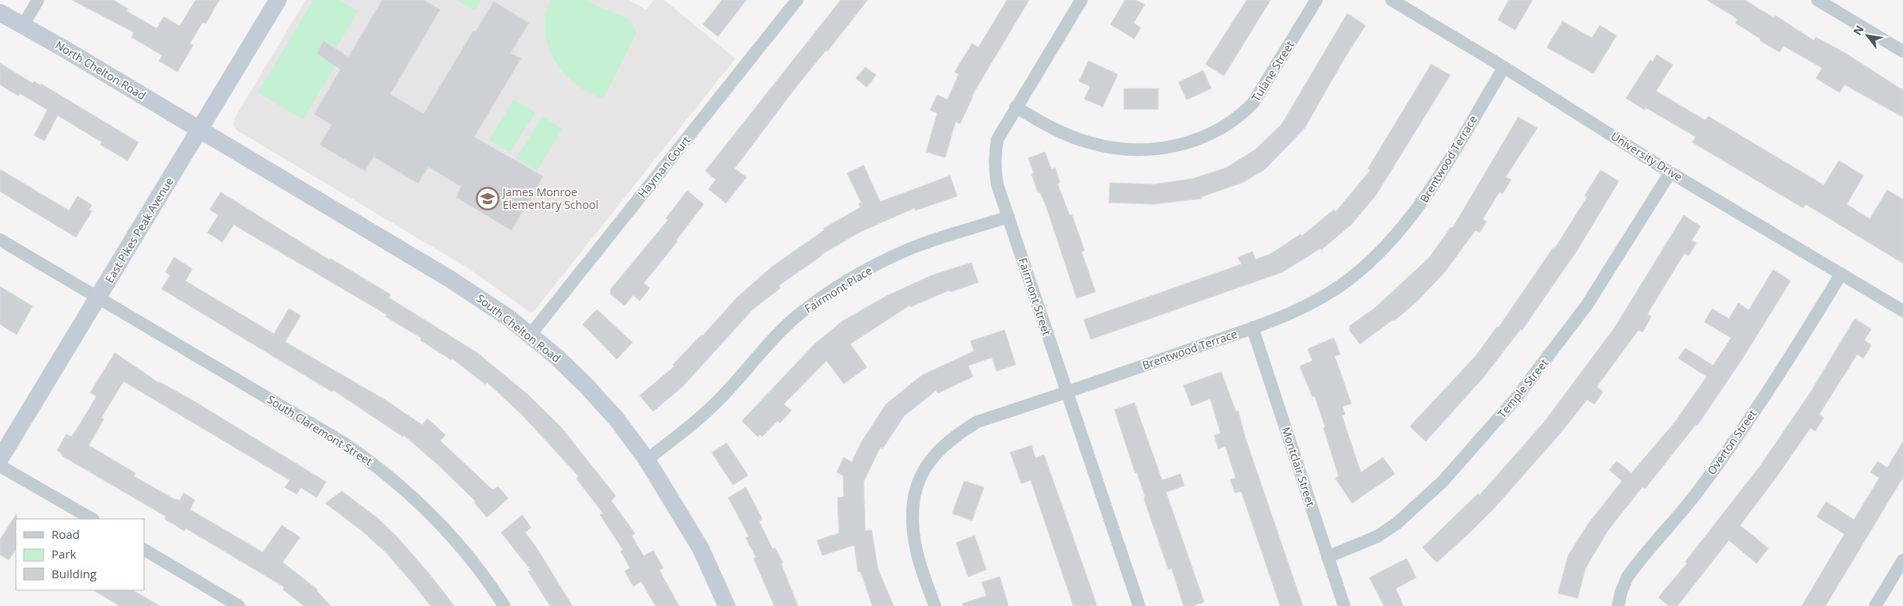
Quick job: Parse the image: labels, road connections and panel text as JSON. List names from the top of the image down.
{
  "streets": {
    "main road": ["North Chelton Road", "East Pikes Peak Avenue", "South Chelton Road"],
    "street": [
      "Tulane Street",
      "University Drive",
      "Brentwood Terrace",
      "Hayman Court",
      "Fairmont Place",
      "Fairmont Street",
      "Temple Street",
      "South Claremont Street",
      "Overton Street",
      "Montclair Street"
    ]
  },
  "crossings": [
    ["North Chelton Road", "East Pikes Peak Avenue"],
    ["North Chelton Road", "South Chelton Road"],
    ["Tulane Street", "Fairmont Street"],
    ["University Drive", "Brentwood Terrace"],
    ["University Drive", "Temple Street"],
    ["University Drive", "Overton Street"],
    ["Brentwood Terrace", "Fairmont Street"],
    ["Brentwood Terrace", "Montclair Street"],
    ["Hayman Court", "South Chelton Road"],
    ["East Pikes Peak Avenue", "South Chelton Road"],
    ["East Pikes Peak Avenue", "South Claremont Street"],
    ["Fairmont Place", "Fairmont Street"],
    ["Fairmont Place", "South Chelton Road"],
    ["Temple Street", "Montclair Street"]
  ],
  "places": {
    "school or university": ["James Monroe Elementary School"]
  },
  "legend": ["Road", "Park", "Building"],
  "north": "top left"
}
